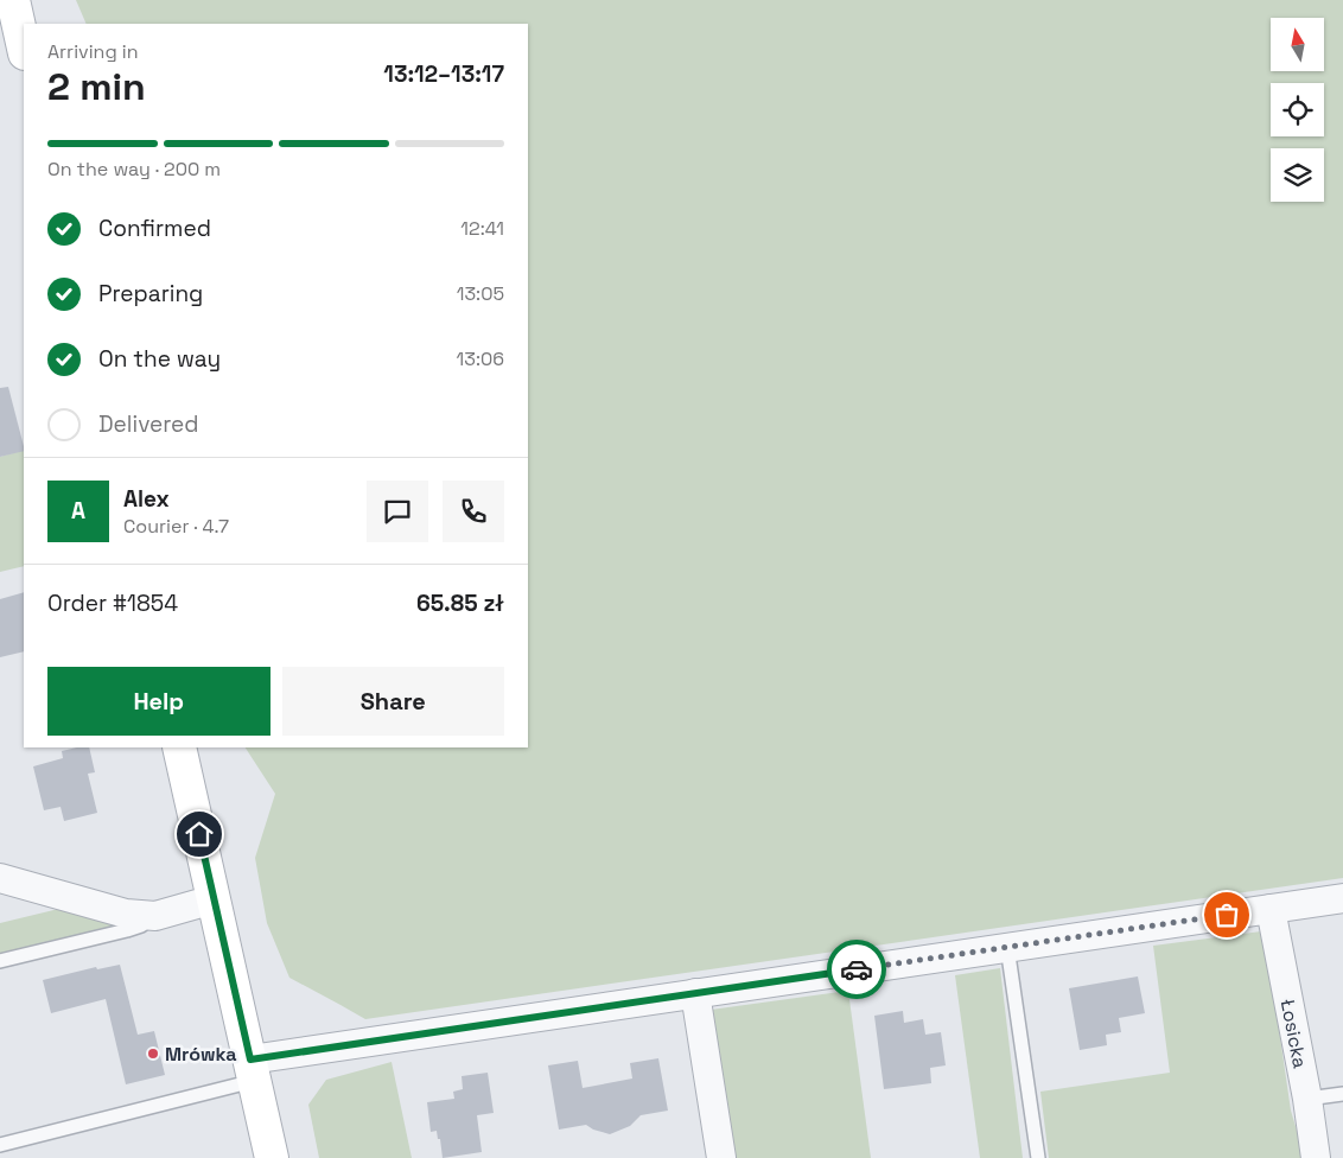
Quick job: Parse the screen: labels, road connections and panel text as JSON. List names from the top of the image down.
{
  "streets": {
    "street": ["Łosicka"]
  },
  "places": ["Mrówka"],
  "north": "top",
  "page": {
    "heading": ["2 min", "Arriving in", "13:12–13:17"],
    "panel": [
      "Alex",
      "Courier · 4.7",
      "Order #1854",
      "65.85 zł"
    ],
    "bar": "On the way · 200 m",
    "list": [
      ["Confirmed", "12:41"],
      ["Preparing", "13:05"],
      ["On the way", "13:06"],
      "Delivered"
    ],
    "round": "A",
    "buttons": ["Help", "Share"]
  }
}
